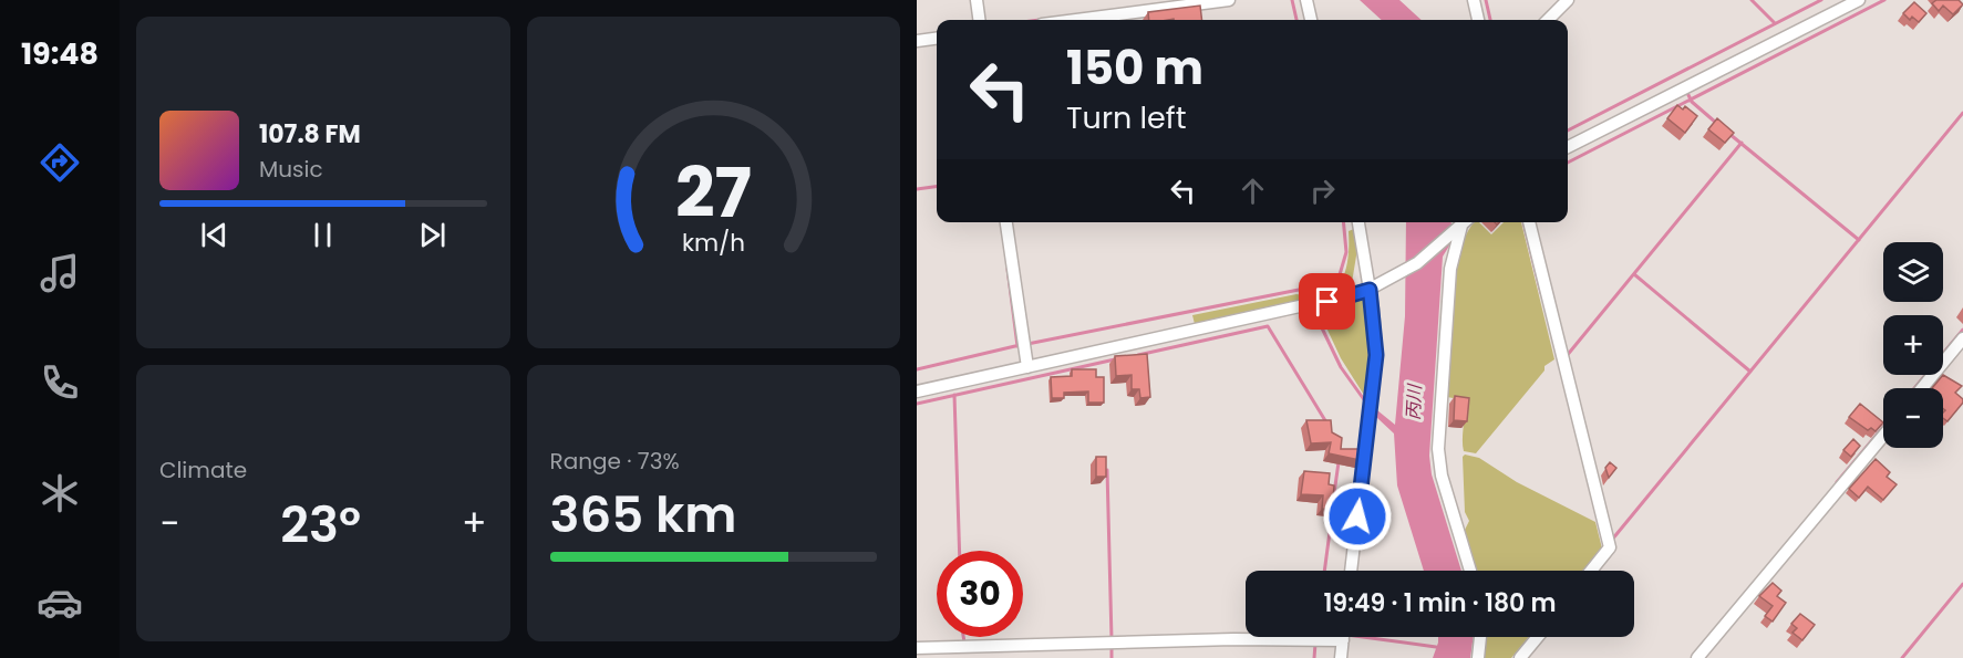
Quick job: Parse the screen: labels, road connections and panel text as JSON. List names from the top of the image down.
{
  "water": ["丙川"],
  "page": {
    "tabs": "19:48",
    "turn": ["150 m", "Turn left"],
    "song": ["107.8 FM", "Music"],
    "map_buttons": ["+", "−"],
    "tile": [
      "Climate",
      ["Range · 73%", "365 km"]
    ],
    "heat": ["−", "23°", "+"],
    "limit": "30",
    "trip": "19:49 · 1 min · 180 m",
    "gauge": ["27", "km/h"]
  }
}
